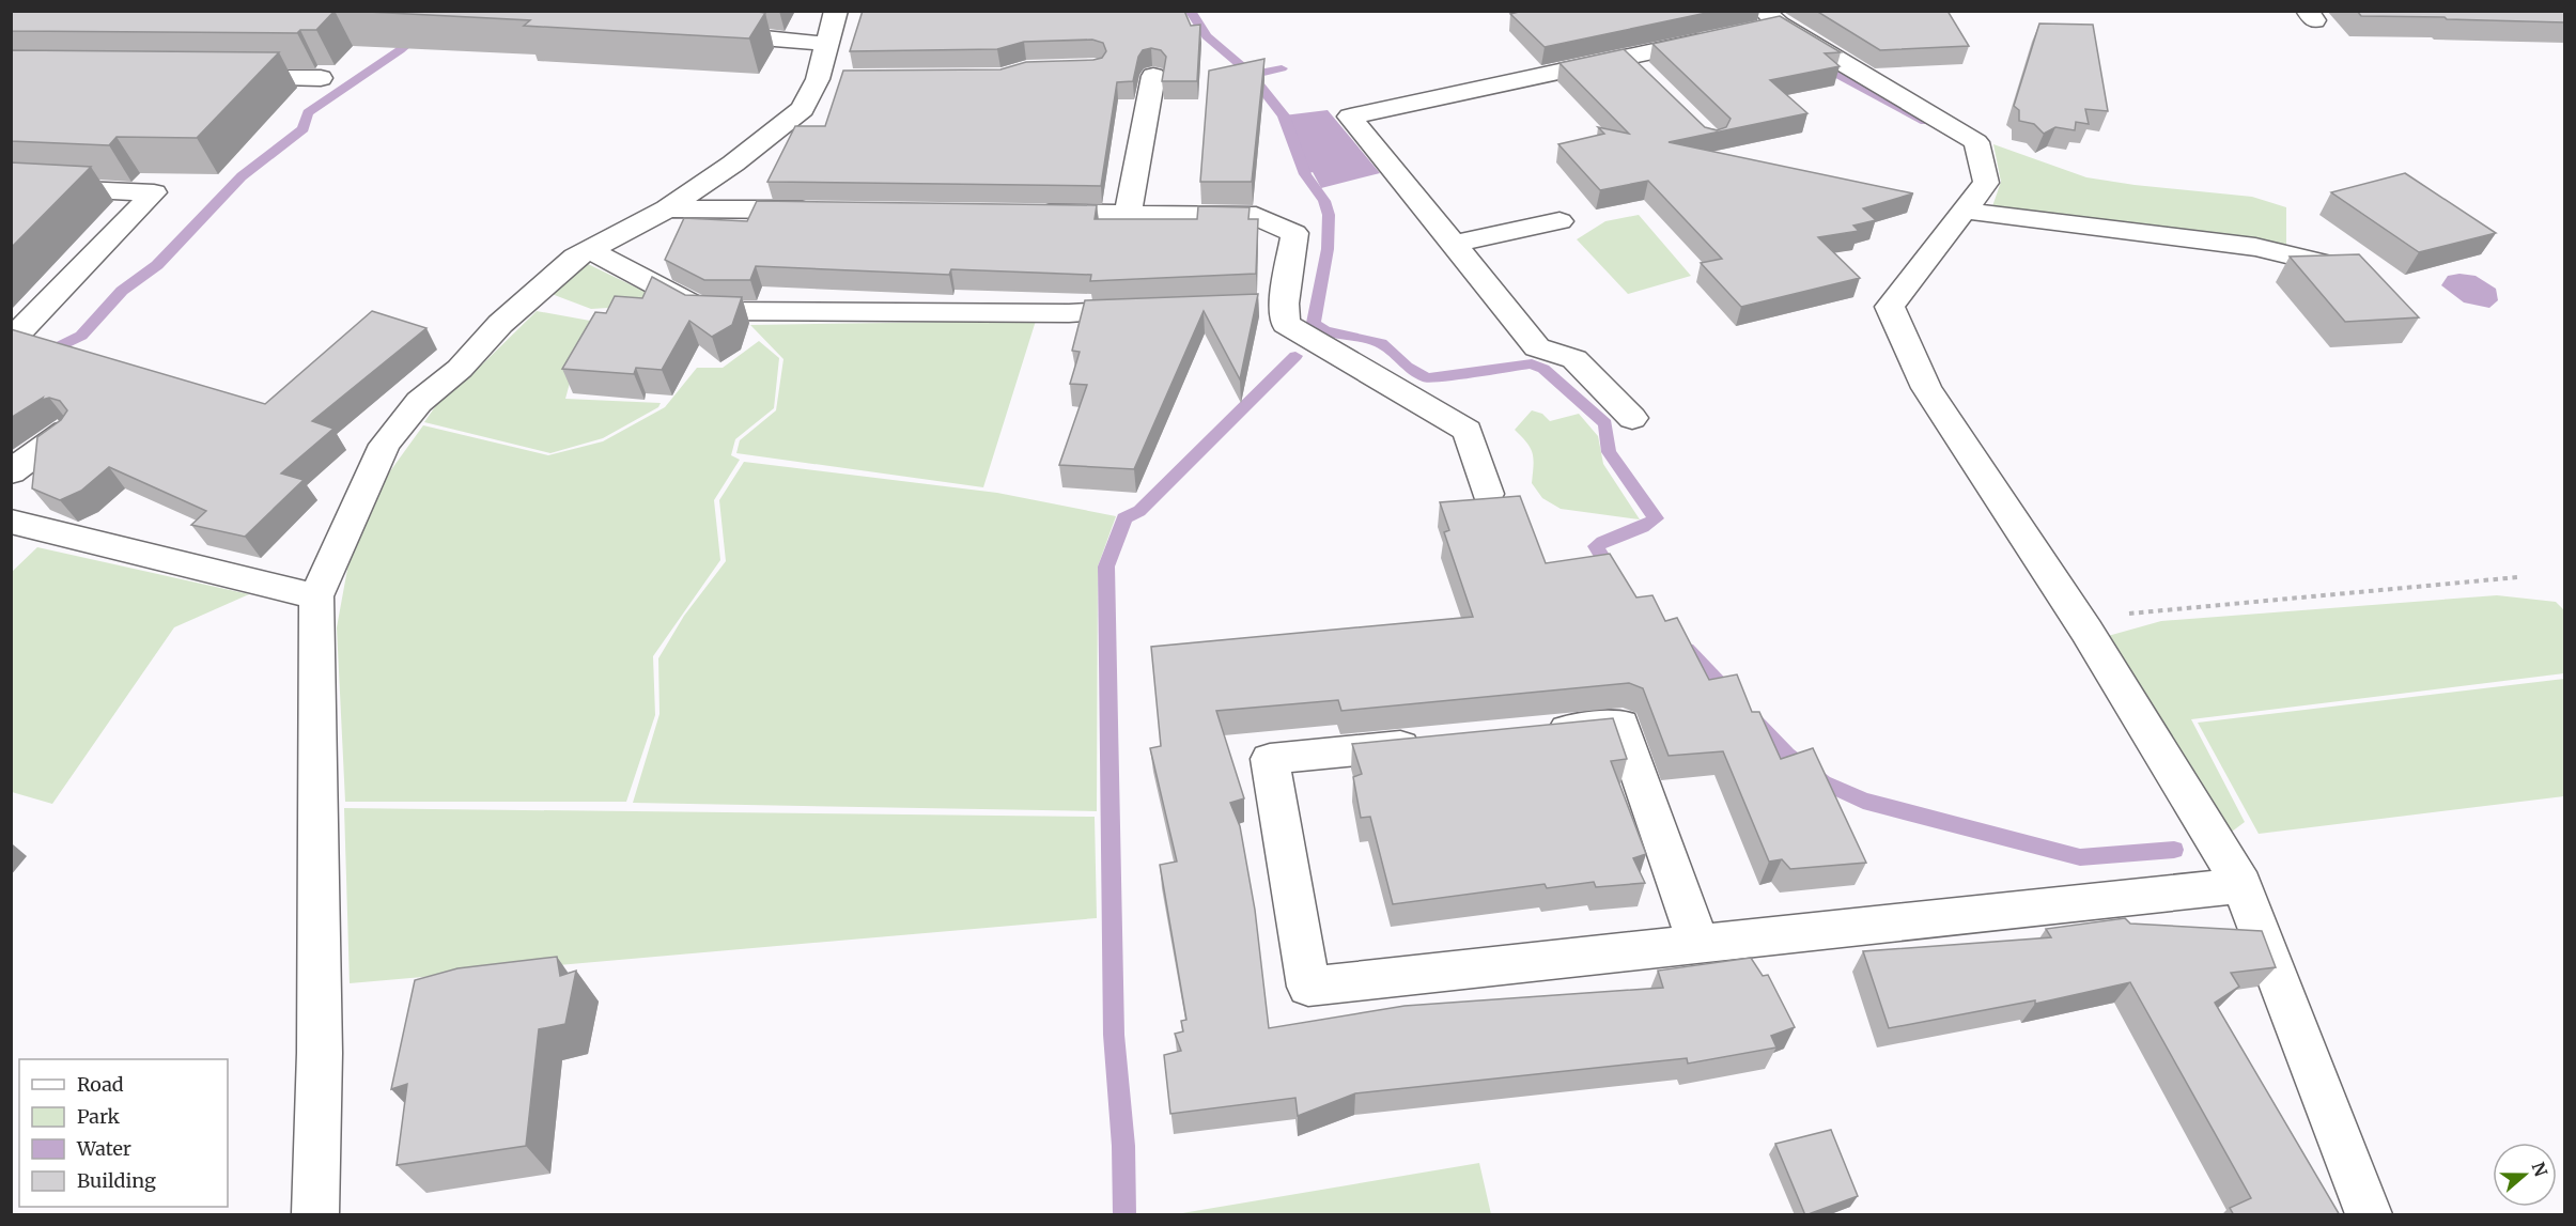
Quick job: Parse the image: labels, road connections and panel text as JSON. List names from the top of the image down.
{
  "legend": [
    "Road",
    "Park",
    "Water",
    "Building"
  ],
  "north": "right"
}
